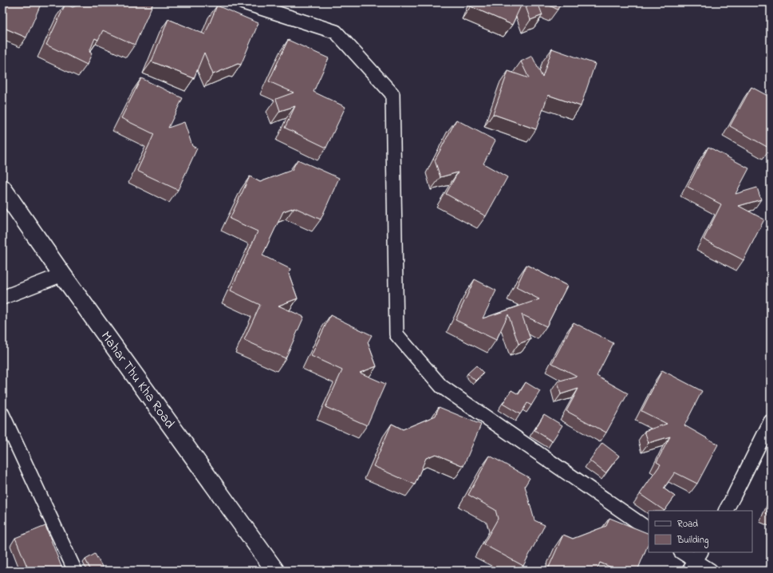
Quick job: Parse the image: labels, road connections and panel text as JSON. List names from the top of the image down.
{
  "streets": {
    "main road": ["Mahar Thu Kha Road"]
  },
  "legend": ["Road", "Building"]
}
